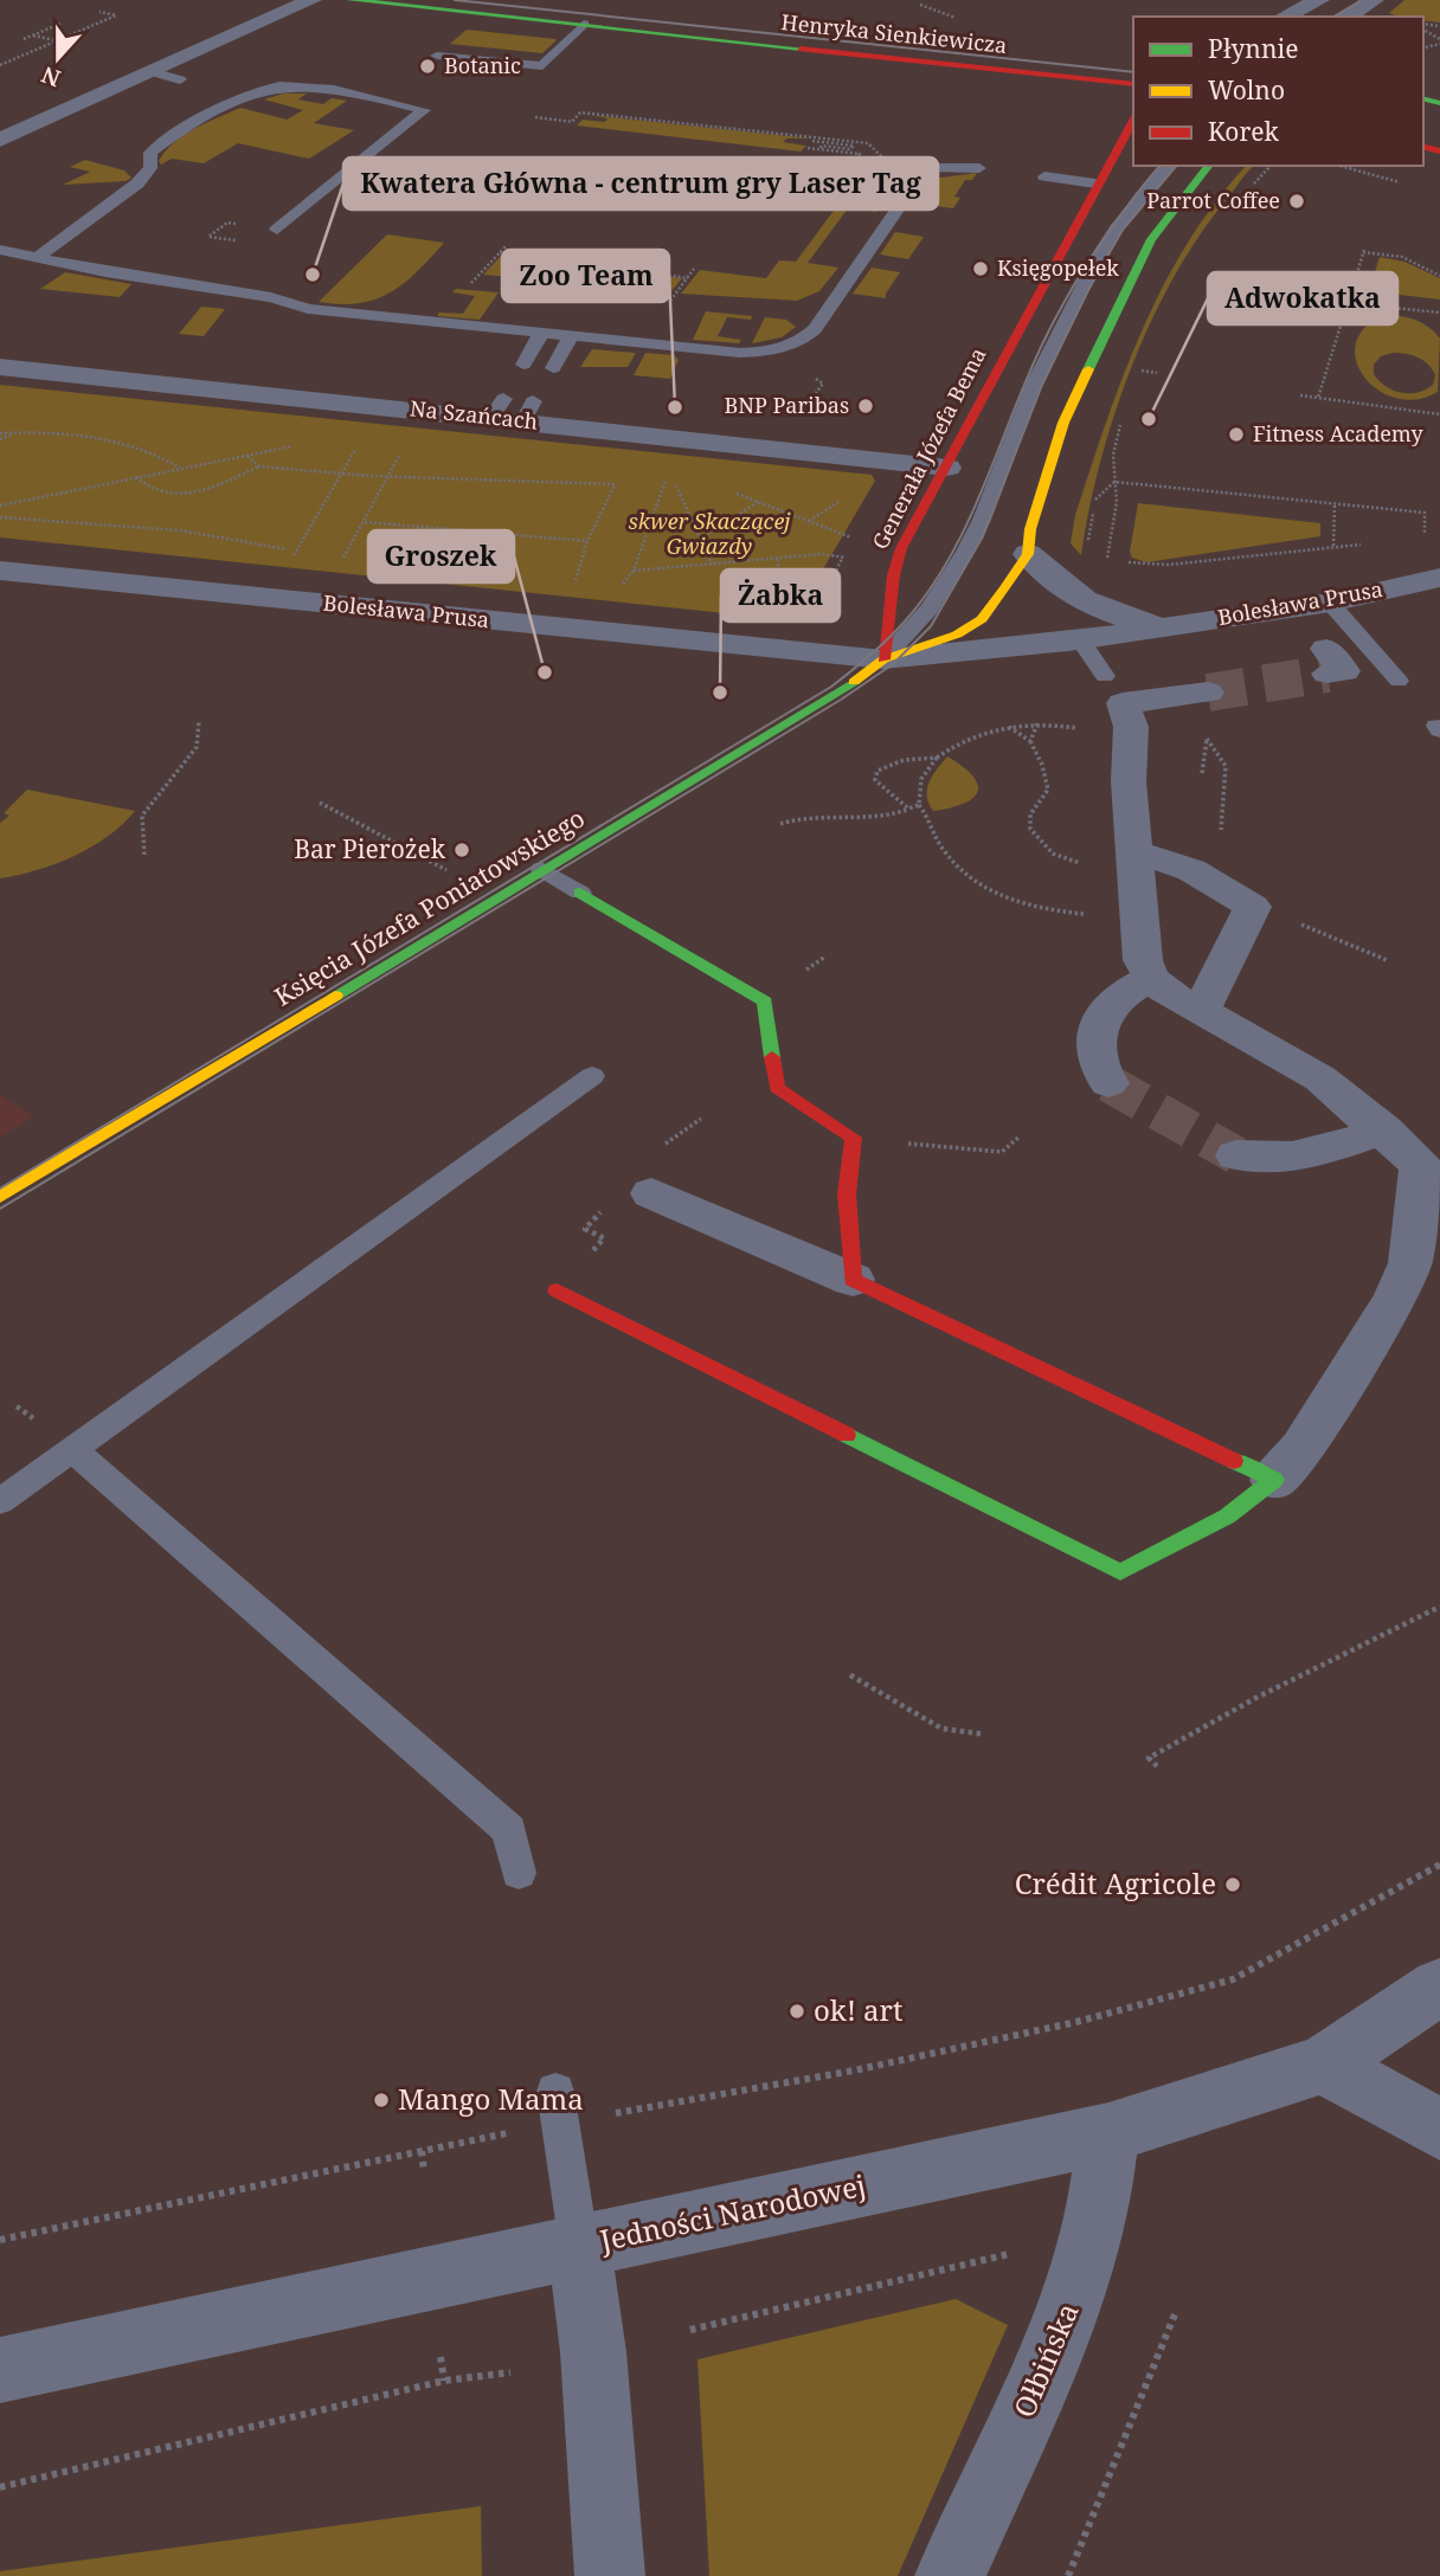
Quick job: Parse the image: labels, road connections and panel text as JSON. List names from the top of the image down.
{
  "streets": {
    "street": [
      "Henryka Sienkiewicza",
      "Na Szańcach",
      "Generała Józefa Bema",
      "Bolesława Prusa",
      "Księcia Józefa Poniatowskiego",
      "Jedności Narodowej",
      "Ołbińska"
    ]
  },
  "crossings": [
    ["Na Szańcach", "Generała Józefa Bema"],
    ["Generała Józefa Bema", "Bolesława Prusa"],
    ["Generała Józefa Bema", "Księcia Józefa Poniatowskiego"],
    ["Bolesława Prusa", "Księcia Józefa Poniatowskiego"],
    ["Jedności Narodowej", "Ołbińska"]
  ],
  "parks": ["skwer Skaczącej Gwiazdy"],
  "places": [
    "Botanic",
    "Parrot Coffee",
    "Księgopełek",
    "Kwatera Główna - centrum gry Laser Tag",
    "BNP Paribas",
    "Zoo Team",
    "Adwokatka",
    "Fitness Academy",
    "Groszek",
    "Żabka",
    "Bar Pierożek",
    "Crédit Agricole",
    "ok! art",
    "Mango Mama"
  ],
  "legend": ["Płynnie", "Wolno", "Korek"],
  "north": "bottom"
}
